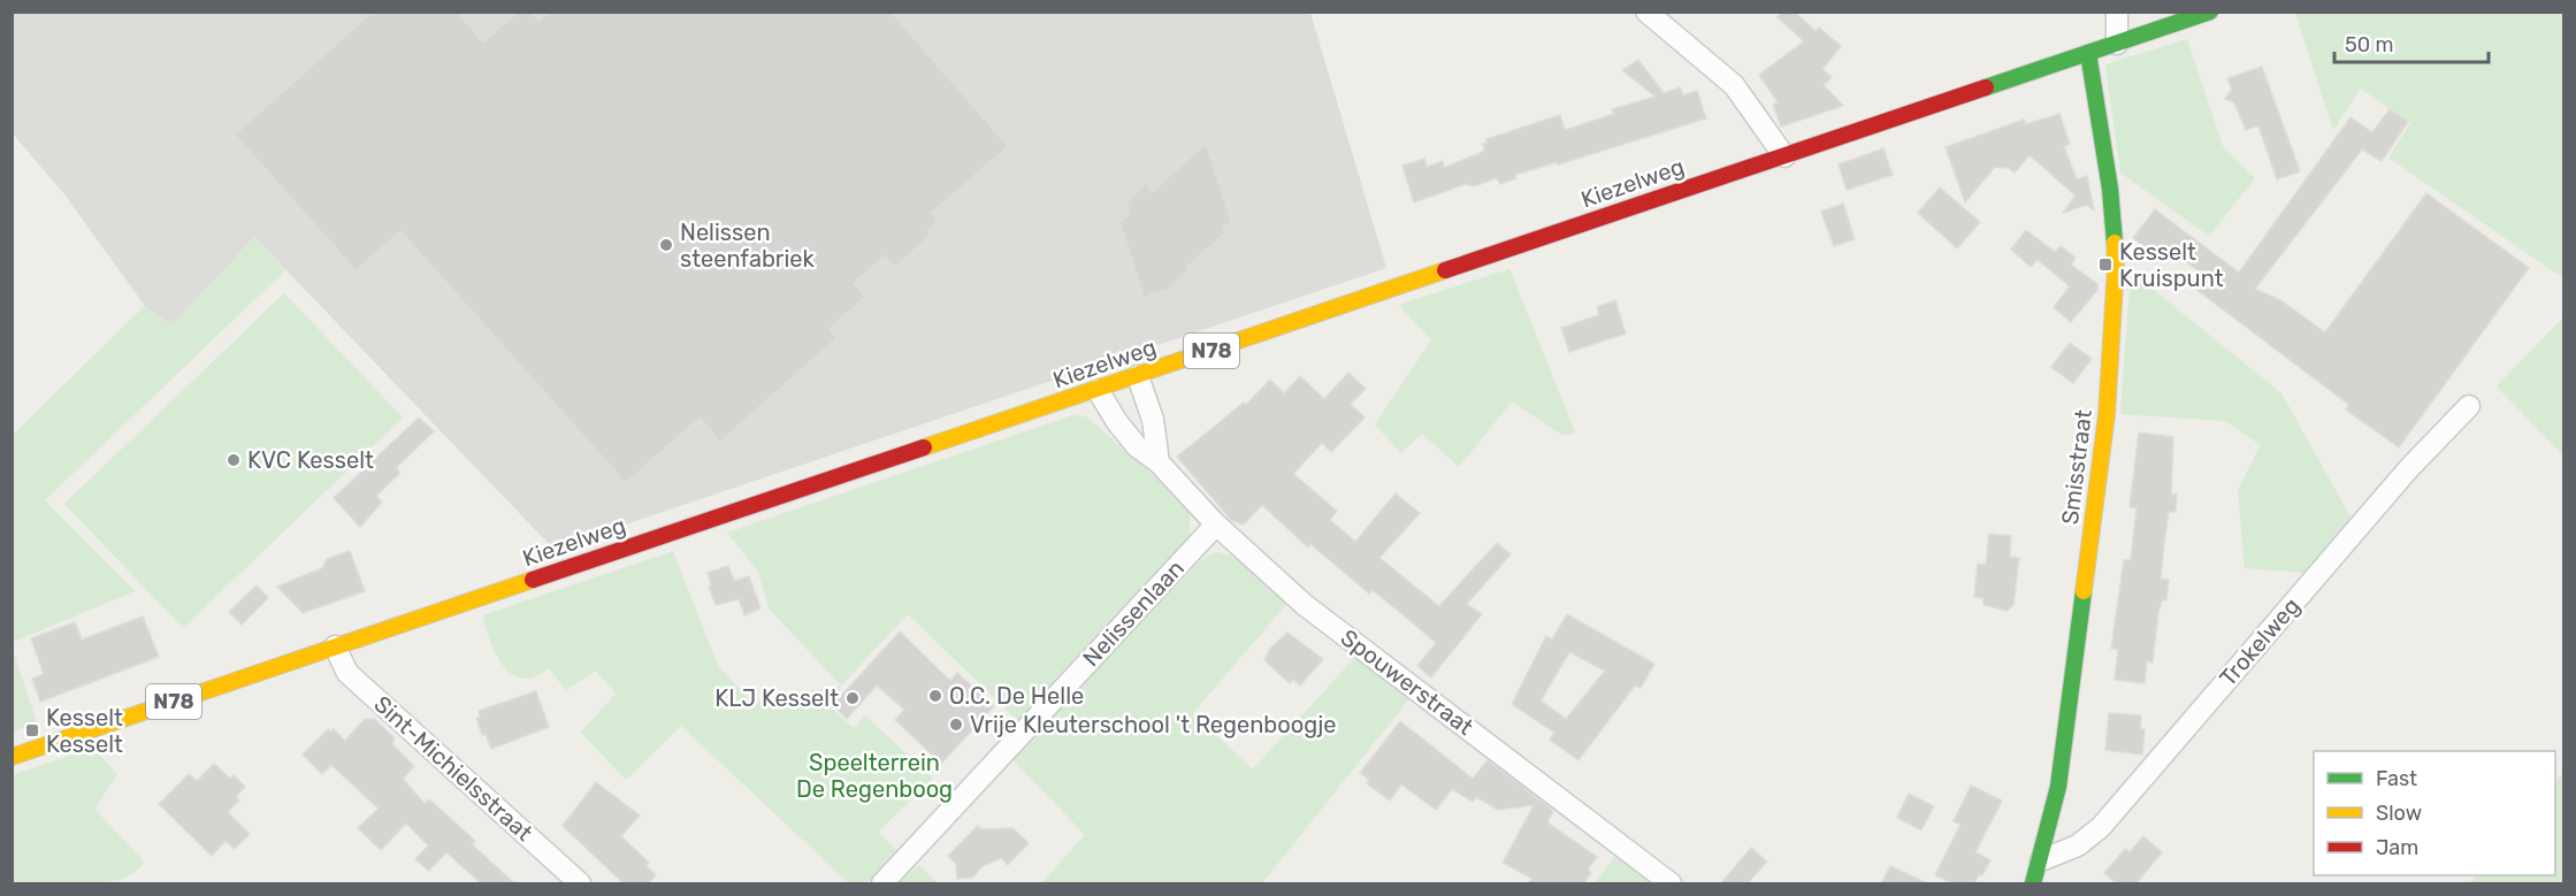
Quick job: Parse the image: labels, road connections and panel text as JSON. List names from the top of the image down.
{
  "streets": {
    "main road": ["Kiezelweg", "N78", "Smisstraat"],
    "street": [
      "Nelissenlaan",
      "Trokelweg",
      "Spouwerstraat",
      "Sint-Michielsstraat"
    ]
  },
  "crossings": [
    ["Kiezelweg", "Smisstraat"],
    ["Kiezelweg", "Spouwerstraat"],
    ["Kiezelweg", "Sint-Michielsstraat"],
    ["Smisstraat", "Trokelweg"],
    ["Nelissenlaan", "Spouwerstraat"]
  ],
  "parks": ["Speelterrein De Regenboog"],
  "places": {
    "other": [
      "Nelissen steenfabriek",
      "KVC Kesselt",
      "O.C. De Helle",
      "KLJ Kesselt",
      "Vrije Kleuterschool 't Regenboogje"
    ],
    "transit": ["Kesselt Kruispunt", "Kesselt Kesselt"]
  },
  "legend": ["Fast", "Slow", "Jam"],
  "scale_bar": "50 m"
}
